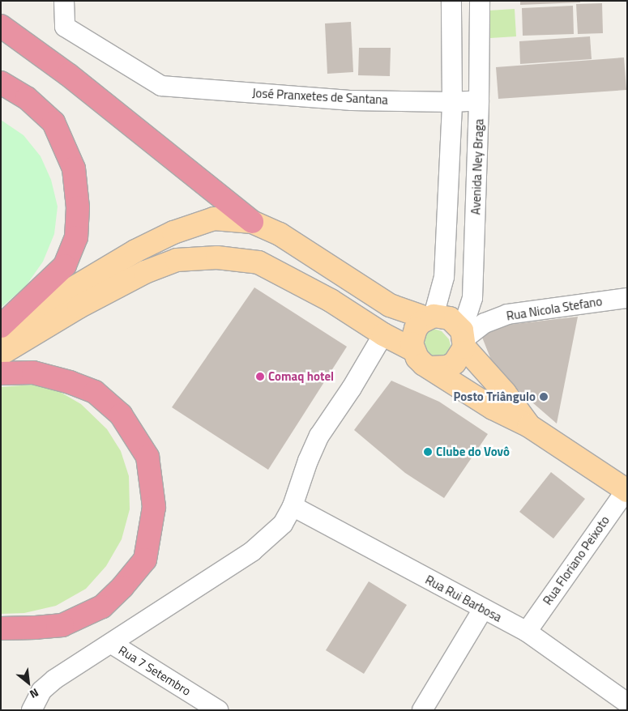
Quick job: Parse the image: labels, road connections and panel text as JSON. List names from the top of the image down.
{
  "streets": {
    "street": [
      "José Pranxetes de Santana",
      "Avenida Ney Braga",
      "Rua Nicola Stefano",
      "Rua Floriano Peixoto",
      "Rua Rui Barbosa",
      "Rua 7 Setembro"
    ]
  },
  "crossings": [
    ["José Pranxetes de Santana", "Avenida Ney Braga"],
    ["Avenida Ney Braga", "Rua Nicola Stefano"],
    ["Rua Floriano Peixoto", "Rua Rui Barbosa"]
  ],
  "places": ["Comaq hotel", "Posto Triângulo", "Clube do Vovô"],
  "north": "bottom right"
}
